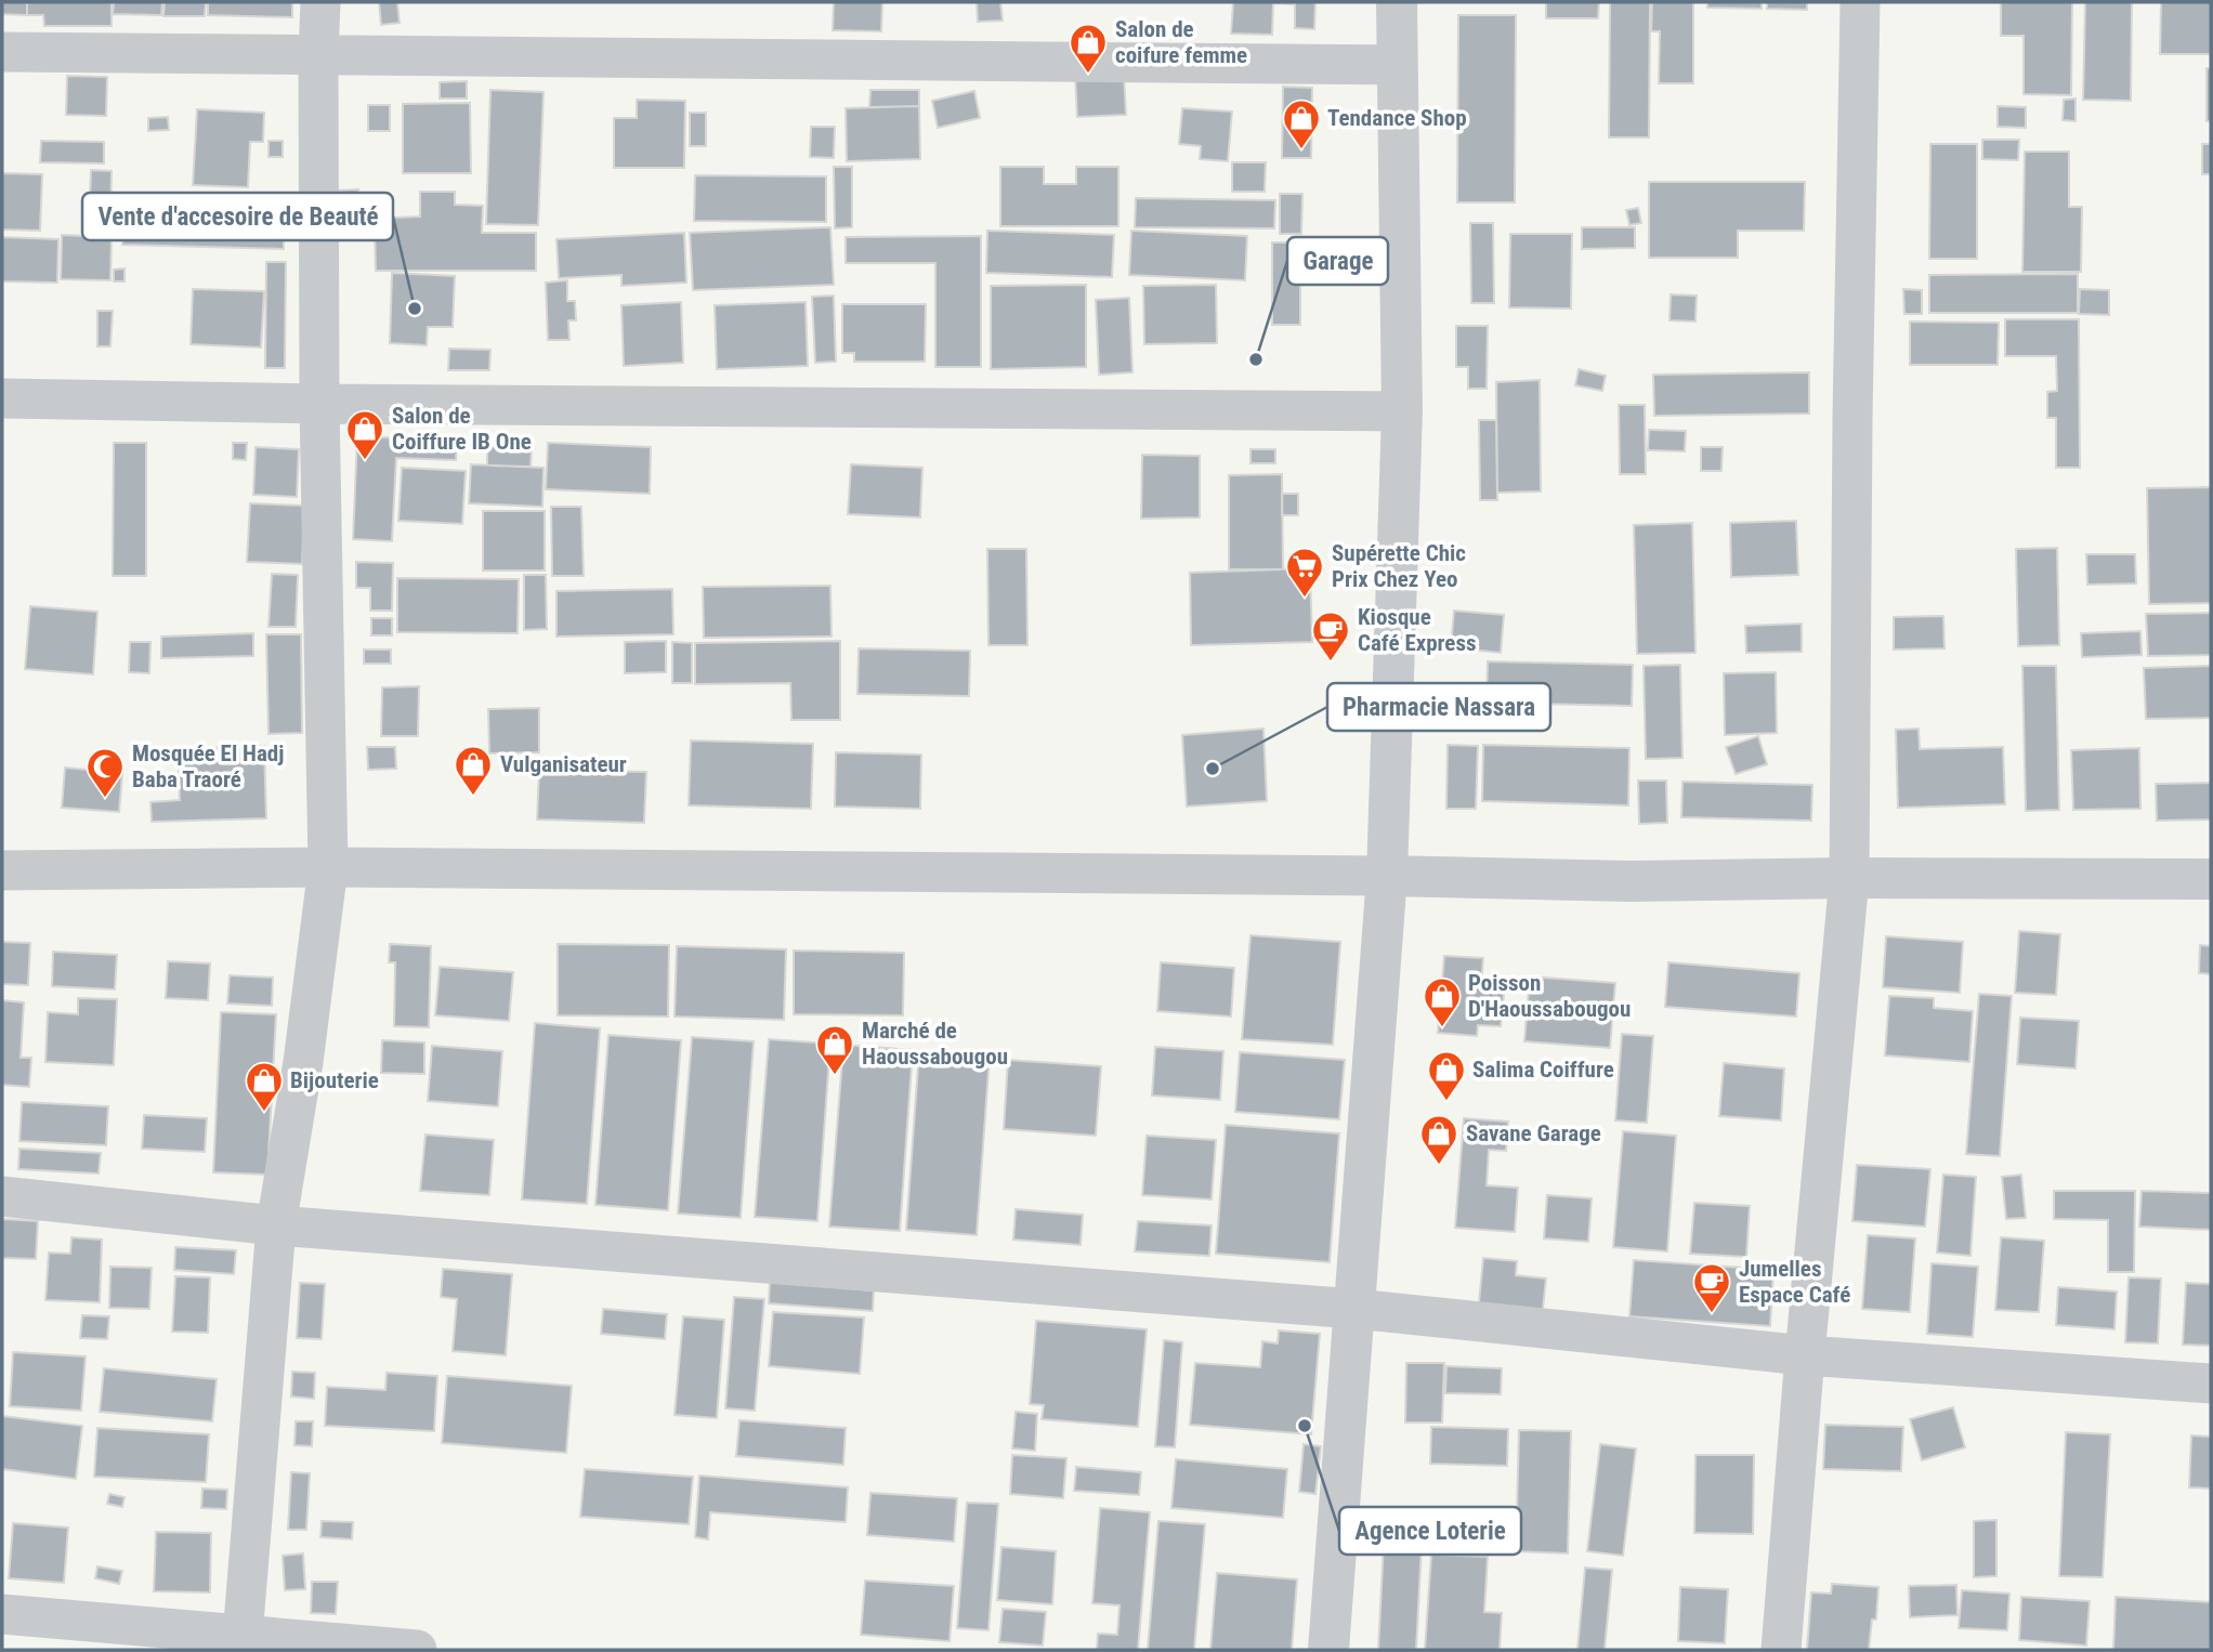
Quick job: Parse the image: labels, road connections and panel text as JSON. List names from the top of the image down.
{
  "places": {
    "shop": [
      "Salon de coifure femme",
      "Tendance Shop",
      "Salon de Coiffure IB One",
      "Vulganisateur",
      "Poisson D'Haoussabougou",
      "Marché de Haoussabougou",
      "Salima Coiffure",
      "Bijouterie",
      "Savane Garage"
    ],
    "other": [
      "Vente d'accesoire de Beauté",
      "Garage",
      "Pharmacie Nassara",
      "Agence Loterie"
    ],
    "supermarket": ["Supérette Chic Prix Chez Yeo"],
    "cafe": ["Kiosque Café Express", "Jumelles Espace Café"],
    "mosque": ["Mosquée El Hadj Baba Traoré"]
  }
}
